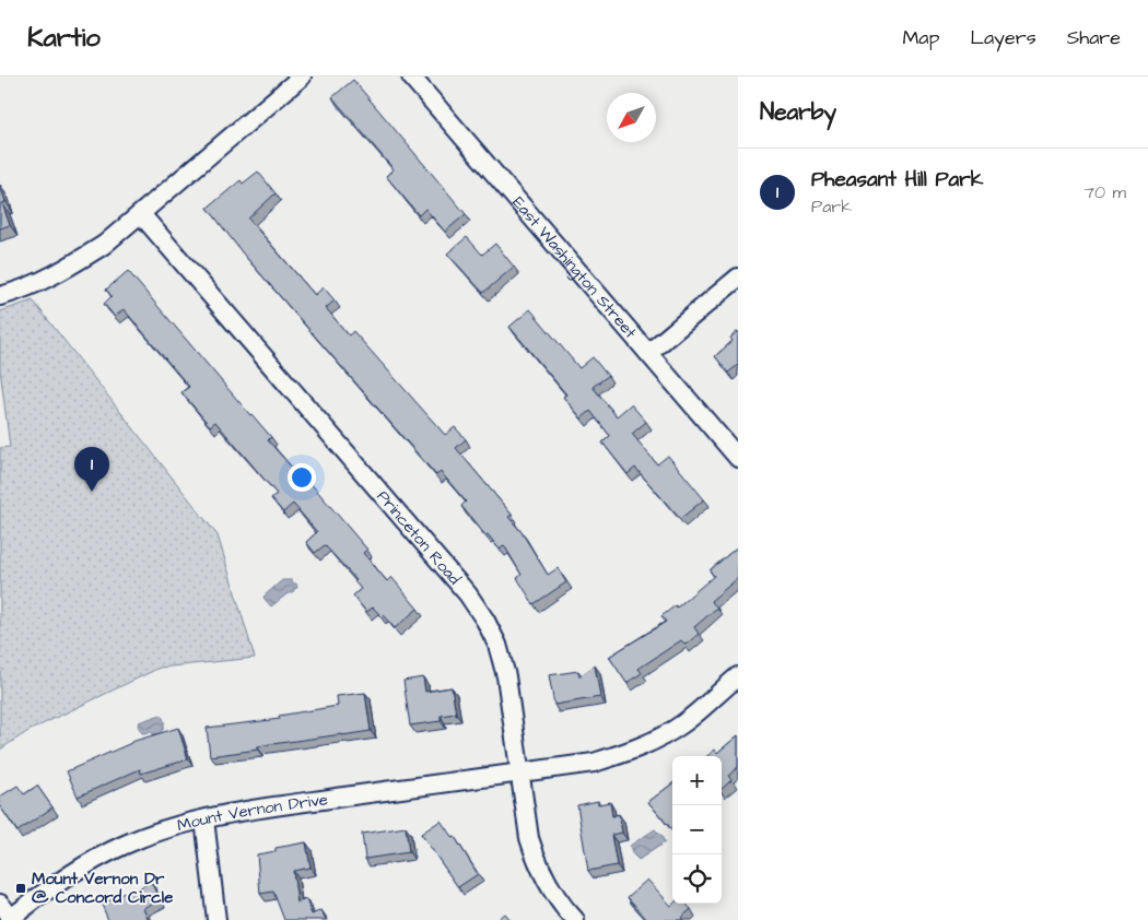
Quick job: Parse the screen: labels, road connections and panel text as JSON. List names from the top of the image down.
{
  "streets": {
    "street": ["East Washington Street", "Princeton Road", "Mount Vernon Drive"]
  },
  "crossings": [
    ["Princeton Road", "Mount Vernon Drive"]
  ],
  "places": {
    "transit": ["Mount Vernon Dr @ Concord Circle"]
  },
  "north": "bottom left",
  "page": {
    "header": "Kartio",
    "nav": ["Map", "Layers", "Share"],
    "heading": "Nearby",
    "list": [
      {
        "mark": "1",
        "name": "Pheasant Hill Park",
        "note": "Park",
        "value": "70 m"
      }
    ],
    "pins": "1",
    "map_buttons": ["+", "−"]
  }
}
